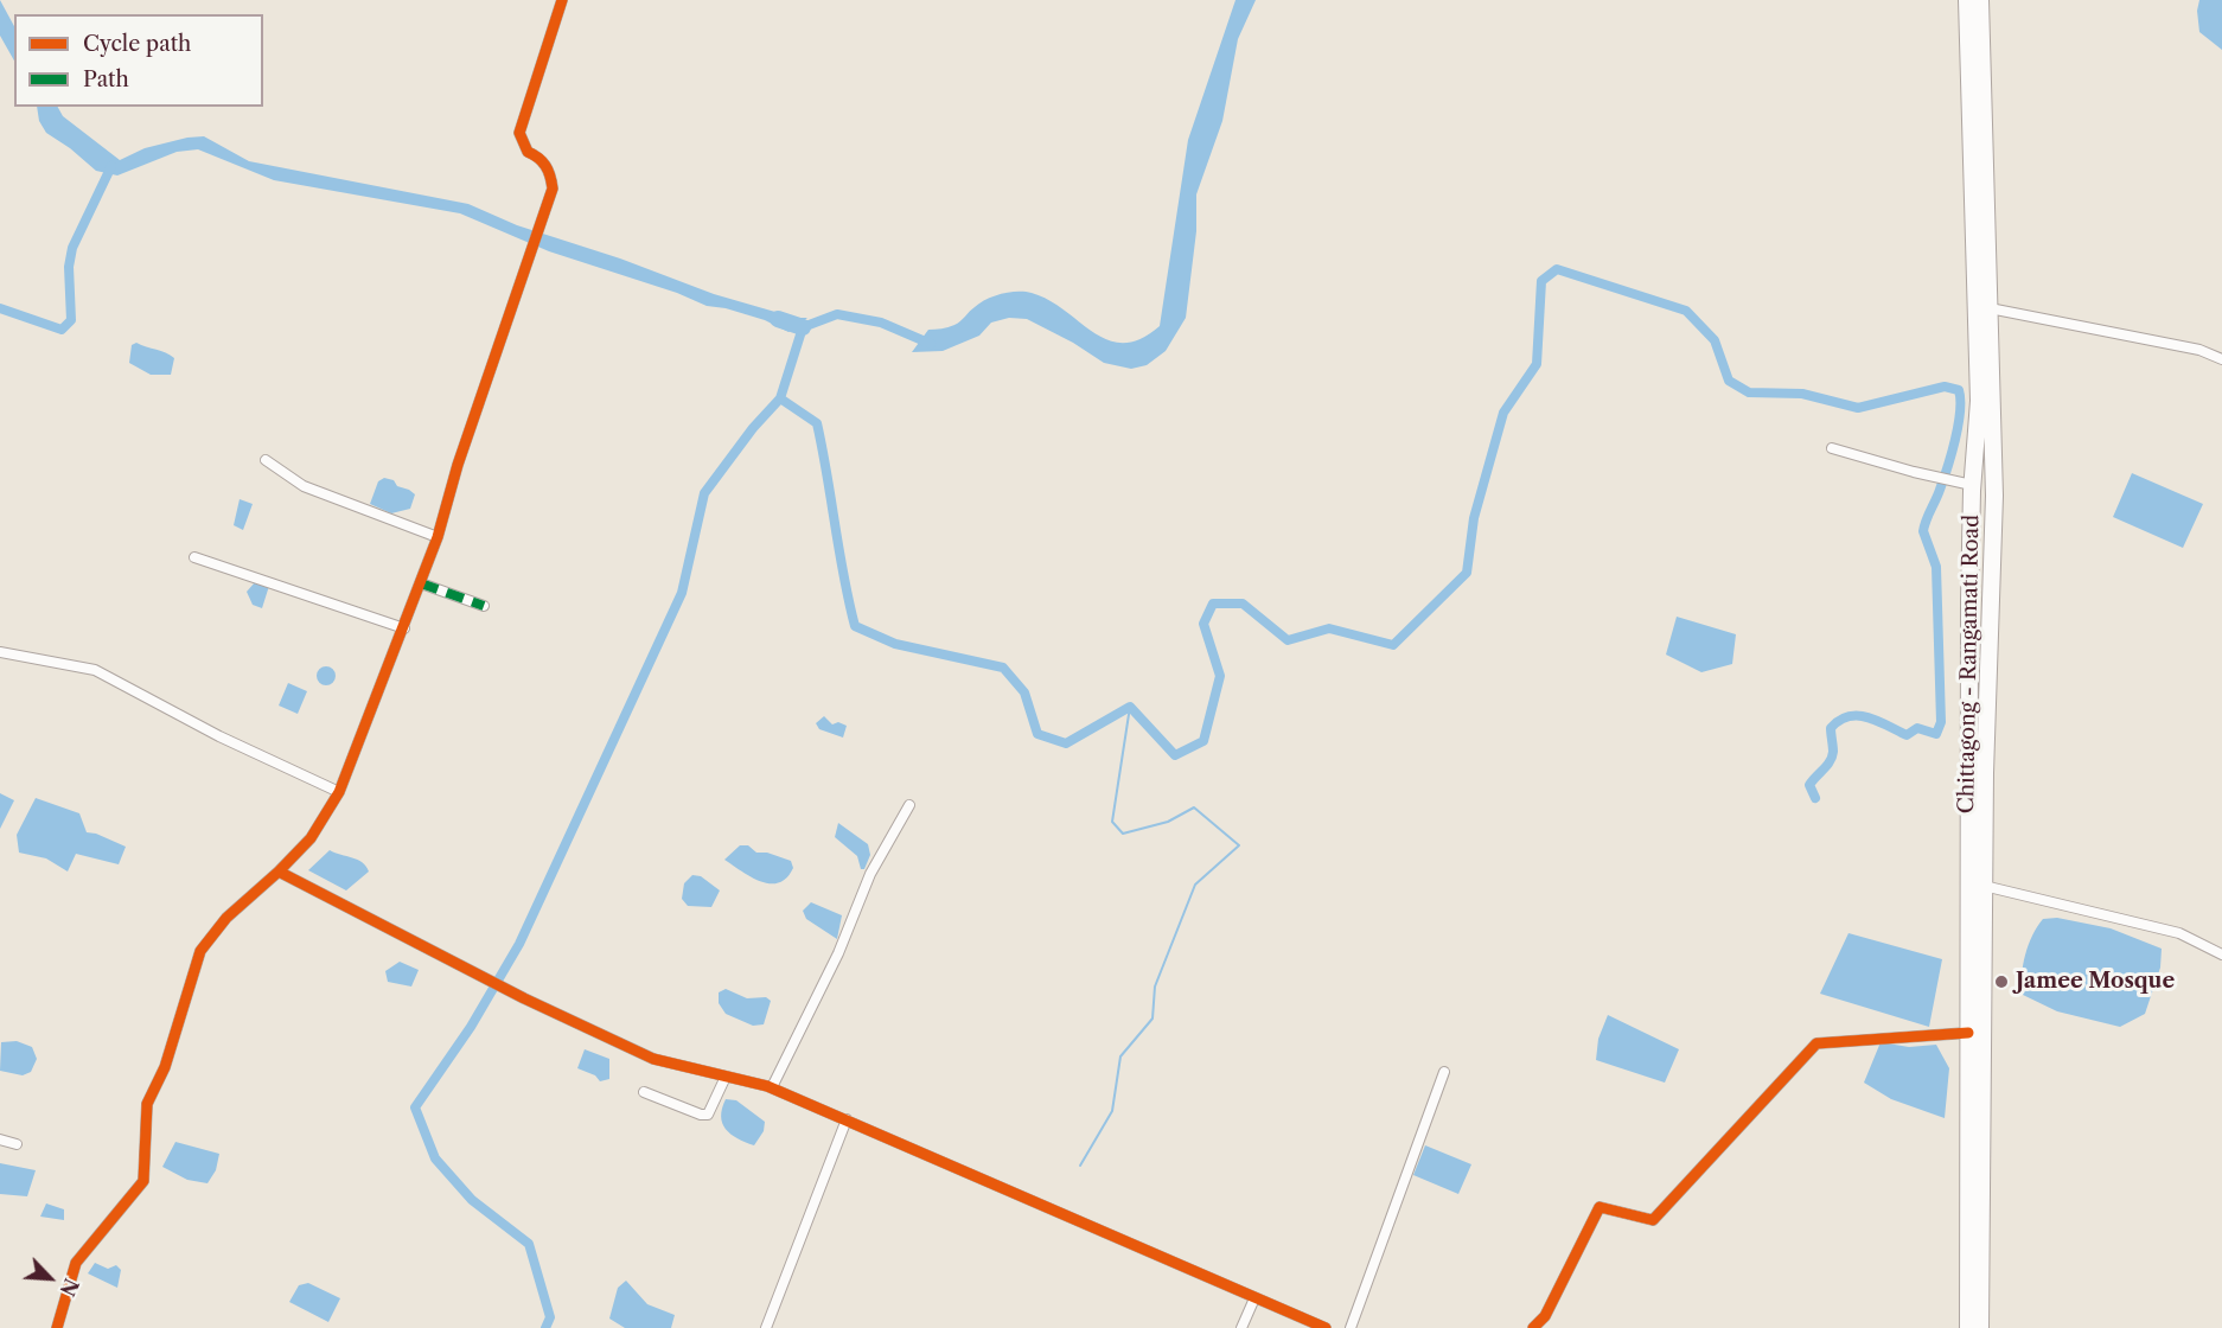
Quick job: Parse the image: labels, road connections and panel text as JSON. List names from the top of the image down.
{
  "streets": {
    "highway": ["Chittagong - Rangamati Road"]
  },
  "places": ["Jamee Mosque"],
  "legend": ["Cycle path", "Path"],
  "north": "bottom right"
}
